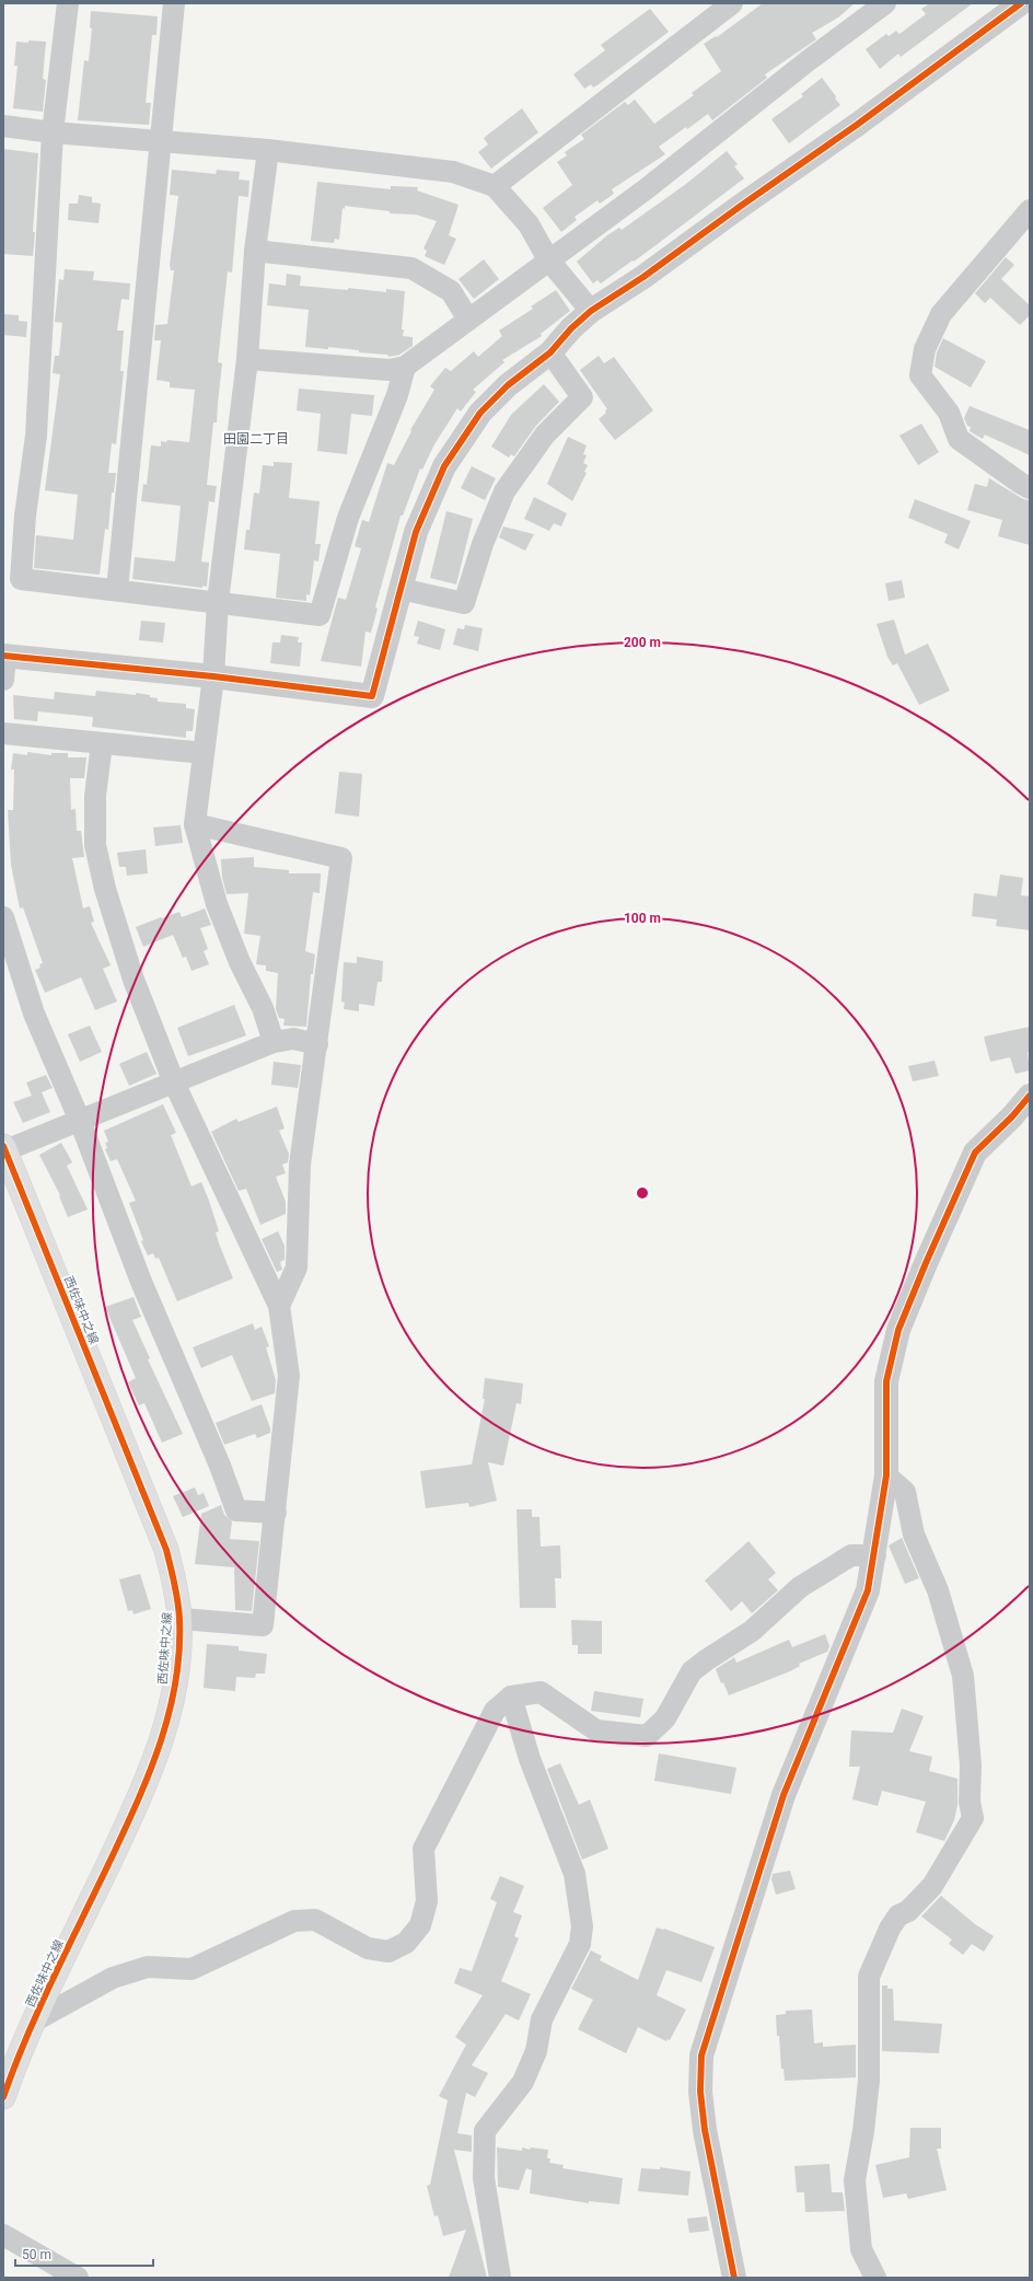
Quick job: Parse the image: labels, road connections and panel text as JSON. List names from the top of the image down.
{
  "streets": {
    "main road": ["西佐味中之線"]
  },
  "districts": ["田園二丁目"],
  "scale_bar": "50 m",
  "rings": ["200 m", "100 m"]
}
